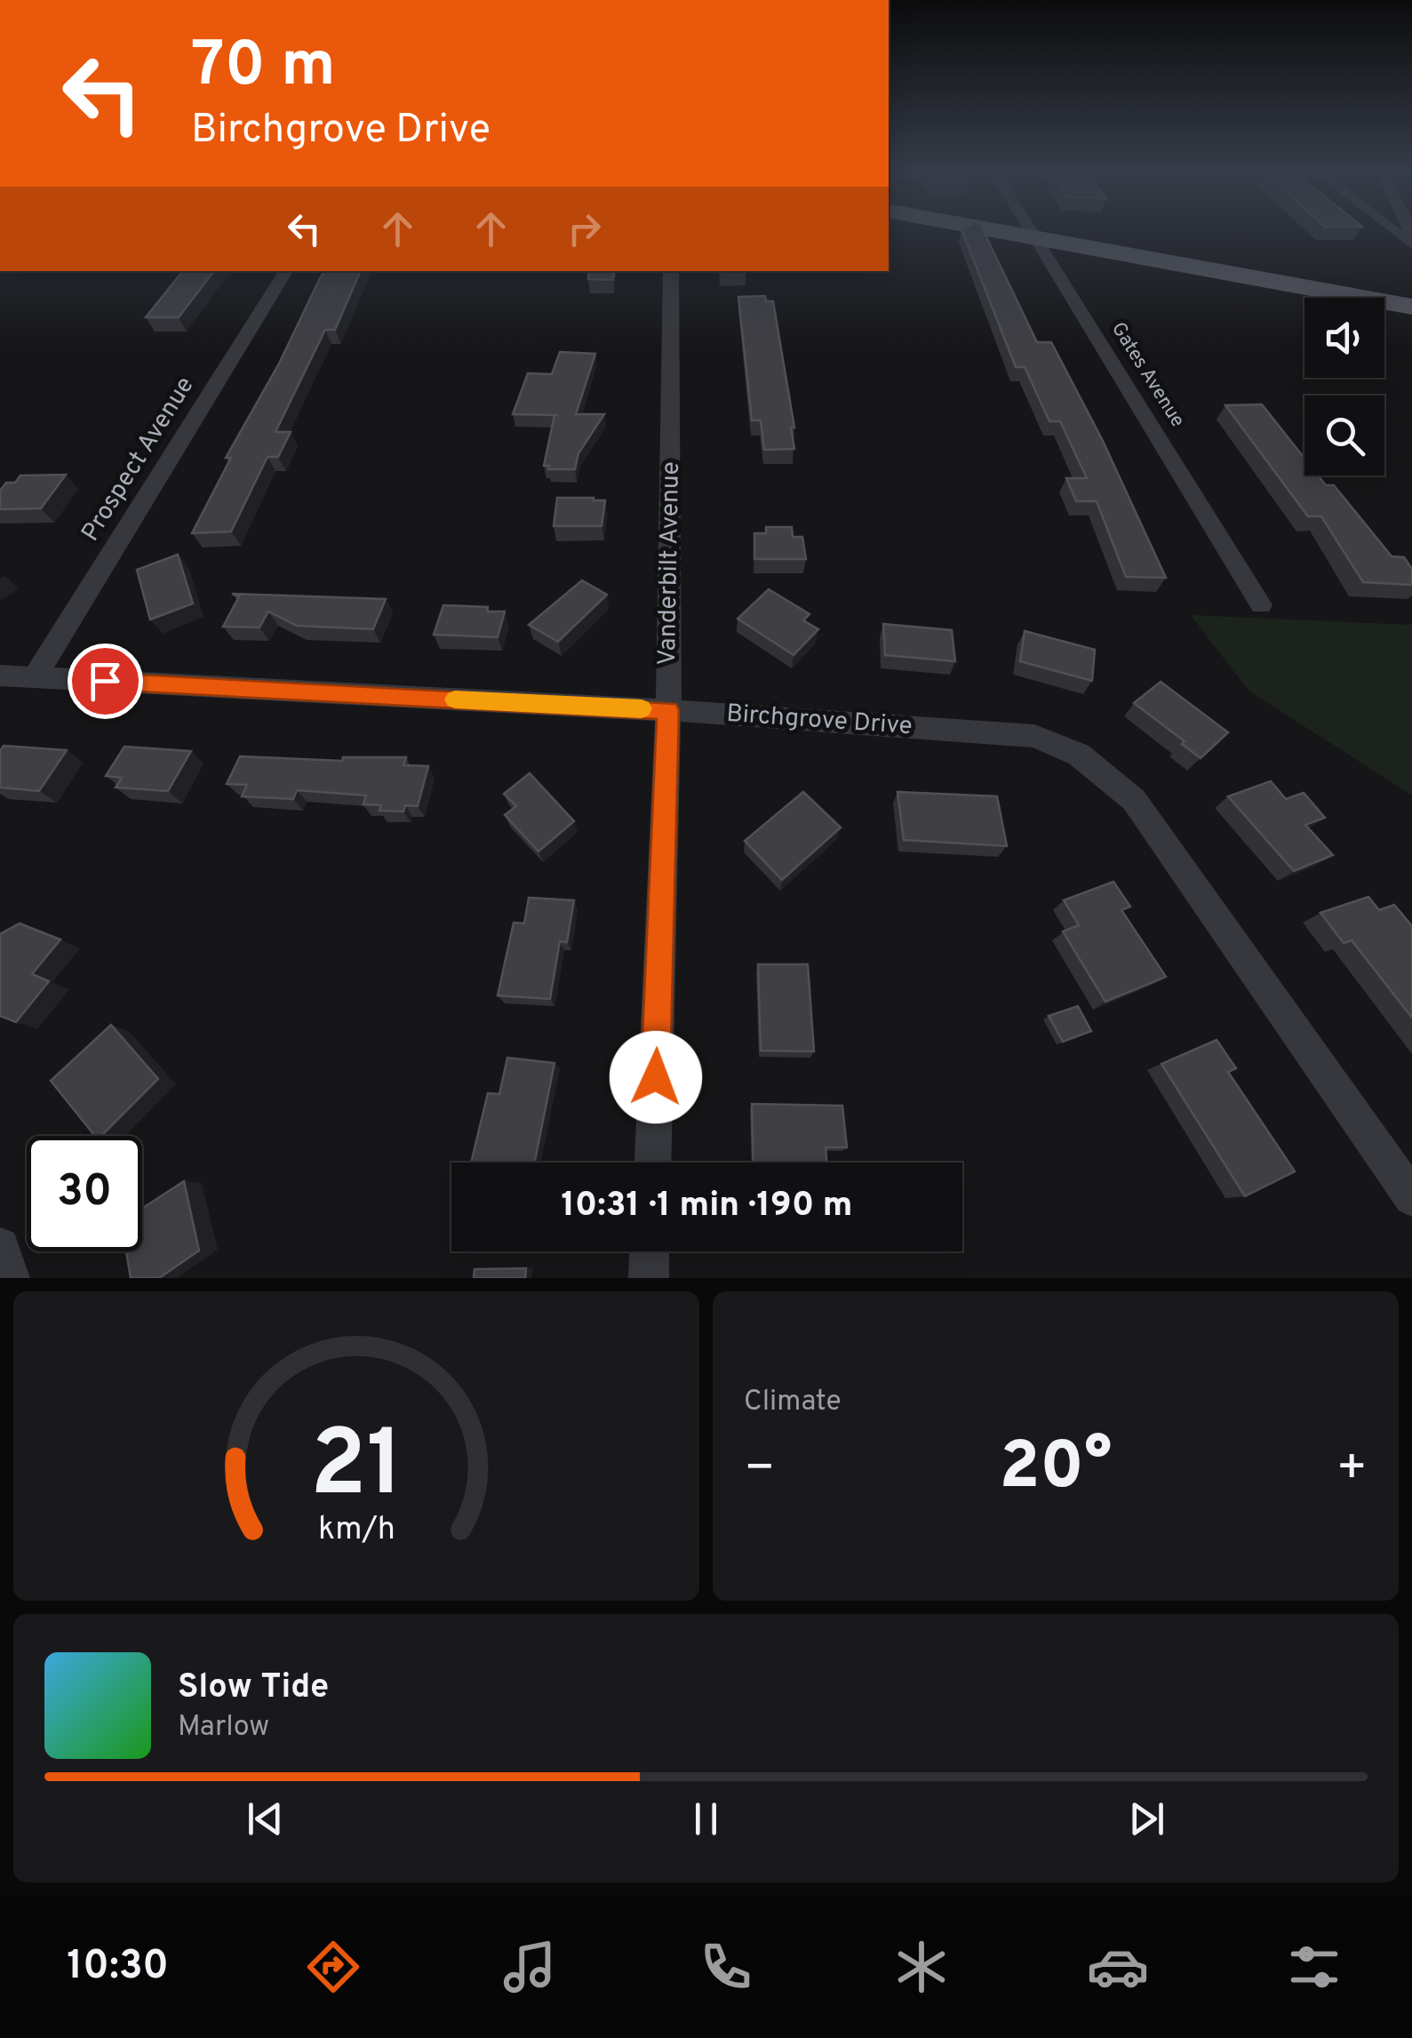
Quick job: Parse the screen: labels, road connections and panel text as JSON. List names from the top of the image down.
{
  "streets": {
    "street": [
      "Gates Avenue",
      "Prospect Avenue",
      "Vanderbilt Avenue",
      "Birchgrove Drive"
    ]
  },
  "crossings": [
    ["Prospect Avenue", "Birchgrove Drive"],
    ["Vanderbilt Avenue", "Birchgrove Drive"]
  ],
  "page": {
    "turn": ["70 m", "Birchgrove Drive"],
    "limit": "30",
    "trip": "10:31 · 1 min · 190 m",
    "tile": "Climate",
    "heat": ["−", "20°", "+"],
    "song": ["Slow Tide", "Marlow"],
    "tabs": "10:30",
    "gauge": ["21", "km/h"]
  }
}
